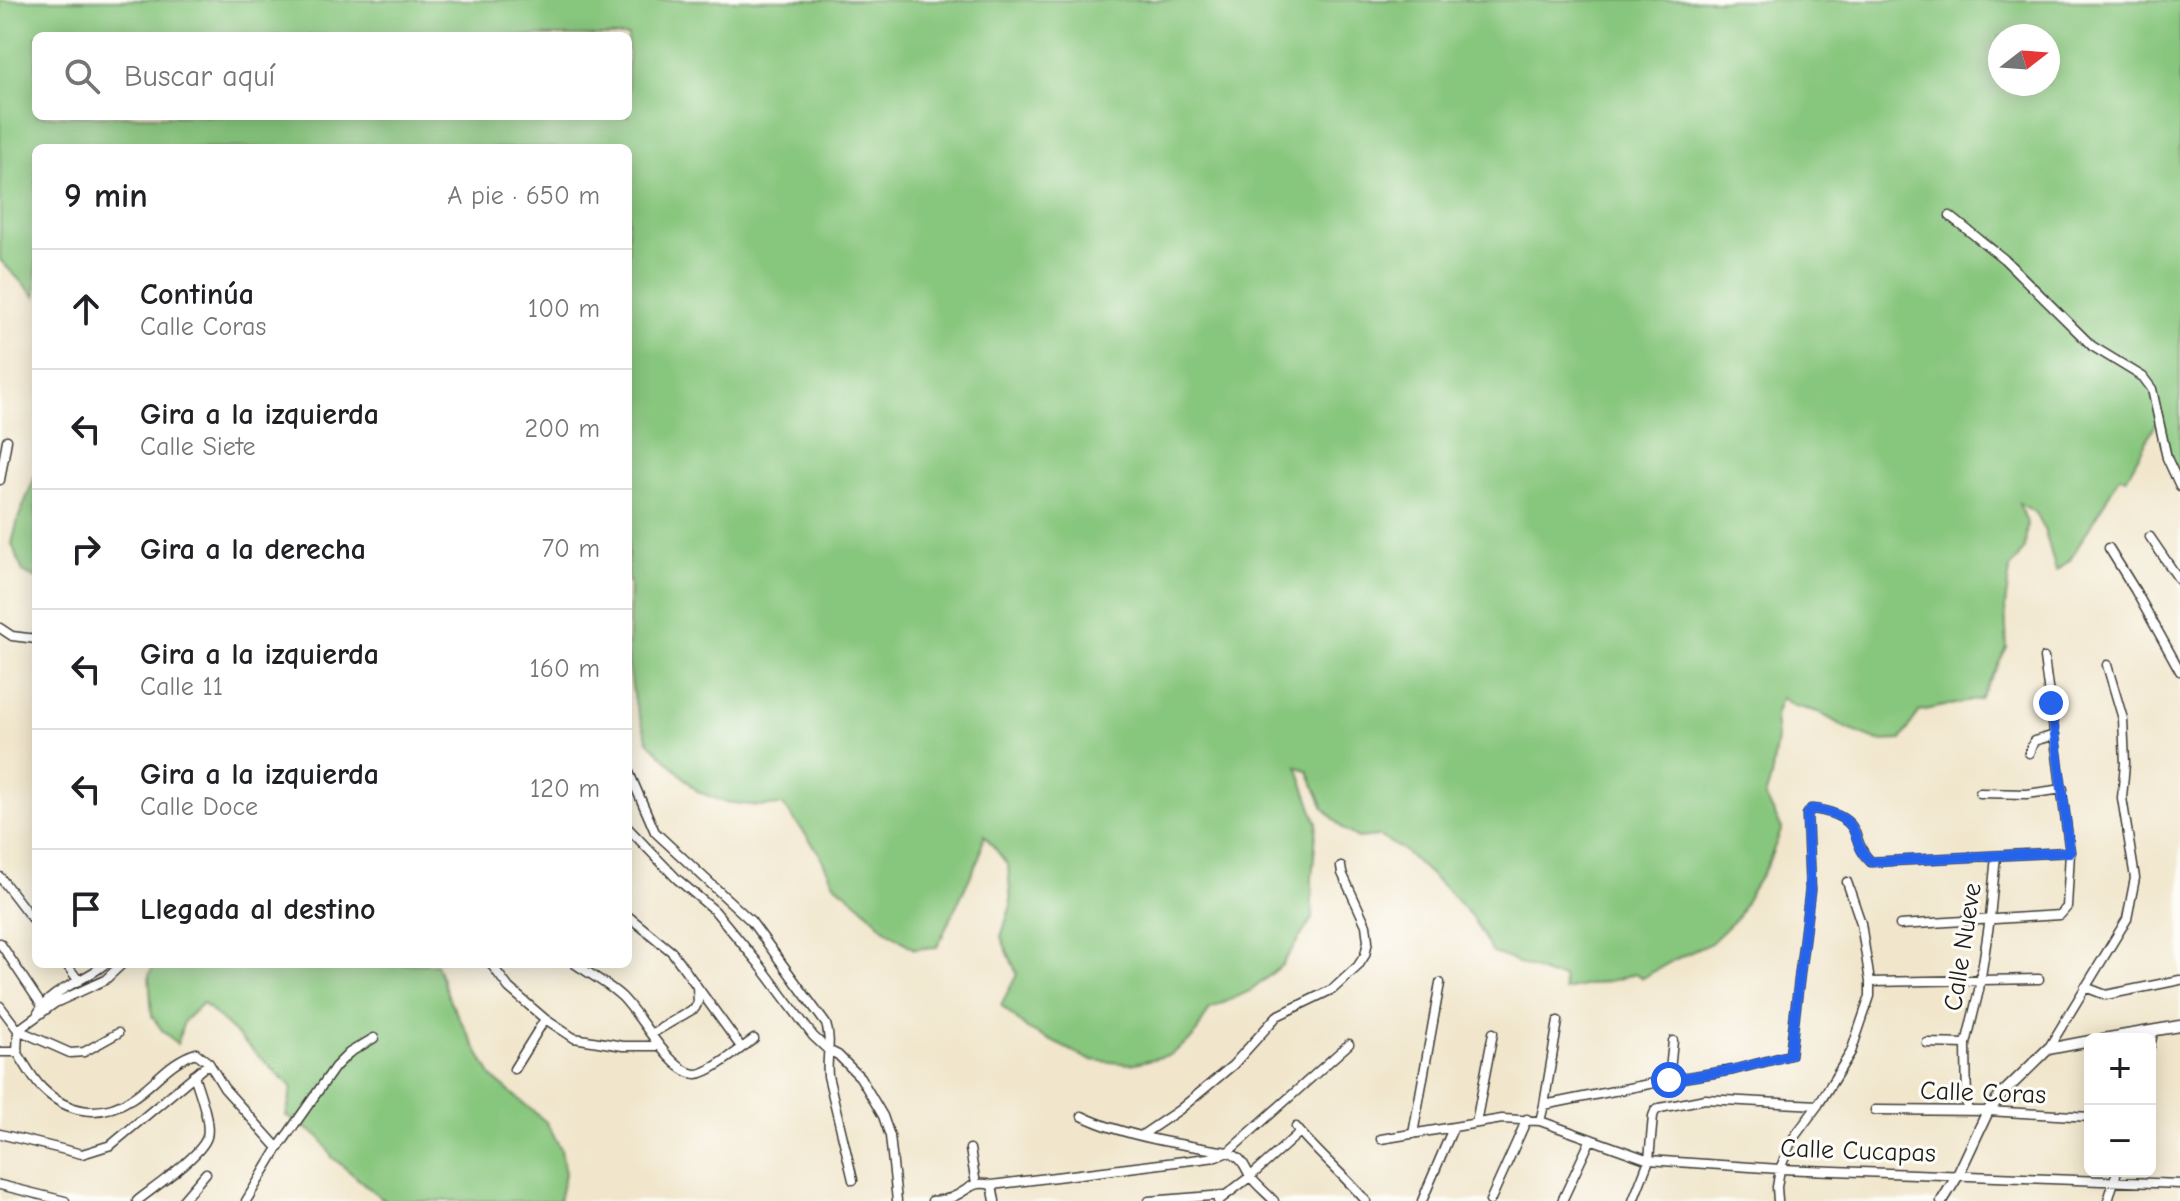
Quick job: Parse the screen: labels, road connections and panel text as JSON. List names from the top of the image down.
{
  "streets": {
    "street": ["Calle Nueve", "Calle Coras", "Calle Cucapas"]
  },
  "crossings": [
    ["Calle Nueve", "Calle Coras"]
  ],
  "north": "right",
  "page": {
    "search": "Buscar aquí",
    "heading": ["9 min", "A pie · 650 m"],
    "list": [
      ["Continúa", "Calle Coras", "100 m"],
      ["Gira a la izquierda", "Calle Siete", "200 m"],
      ["Gira a la derecha", "70 m"],
      ["Gira a la izquierda", "Calle 11", "160 m"],
      ["Gira a la izquierda", "Calle Doce", "120 m"],
      "Llegada al destino"
    ],
    "map_buttons": ["+", "−"]
  }
}
